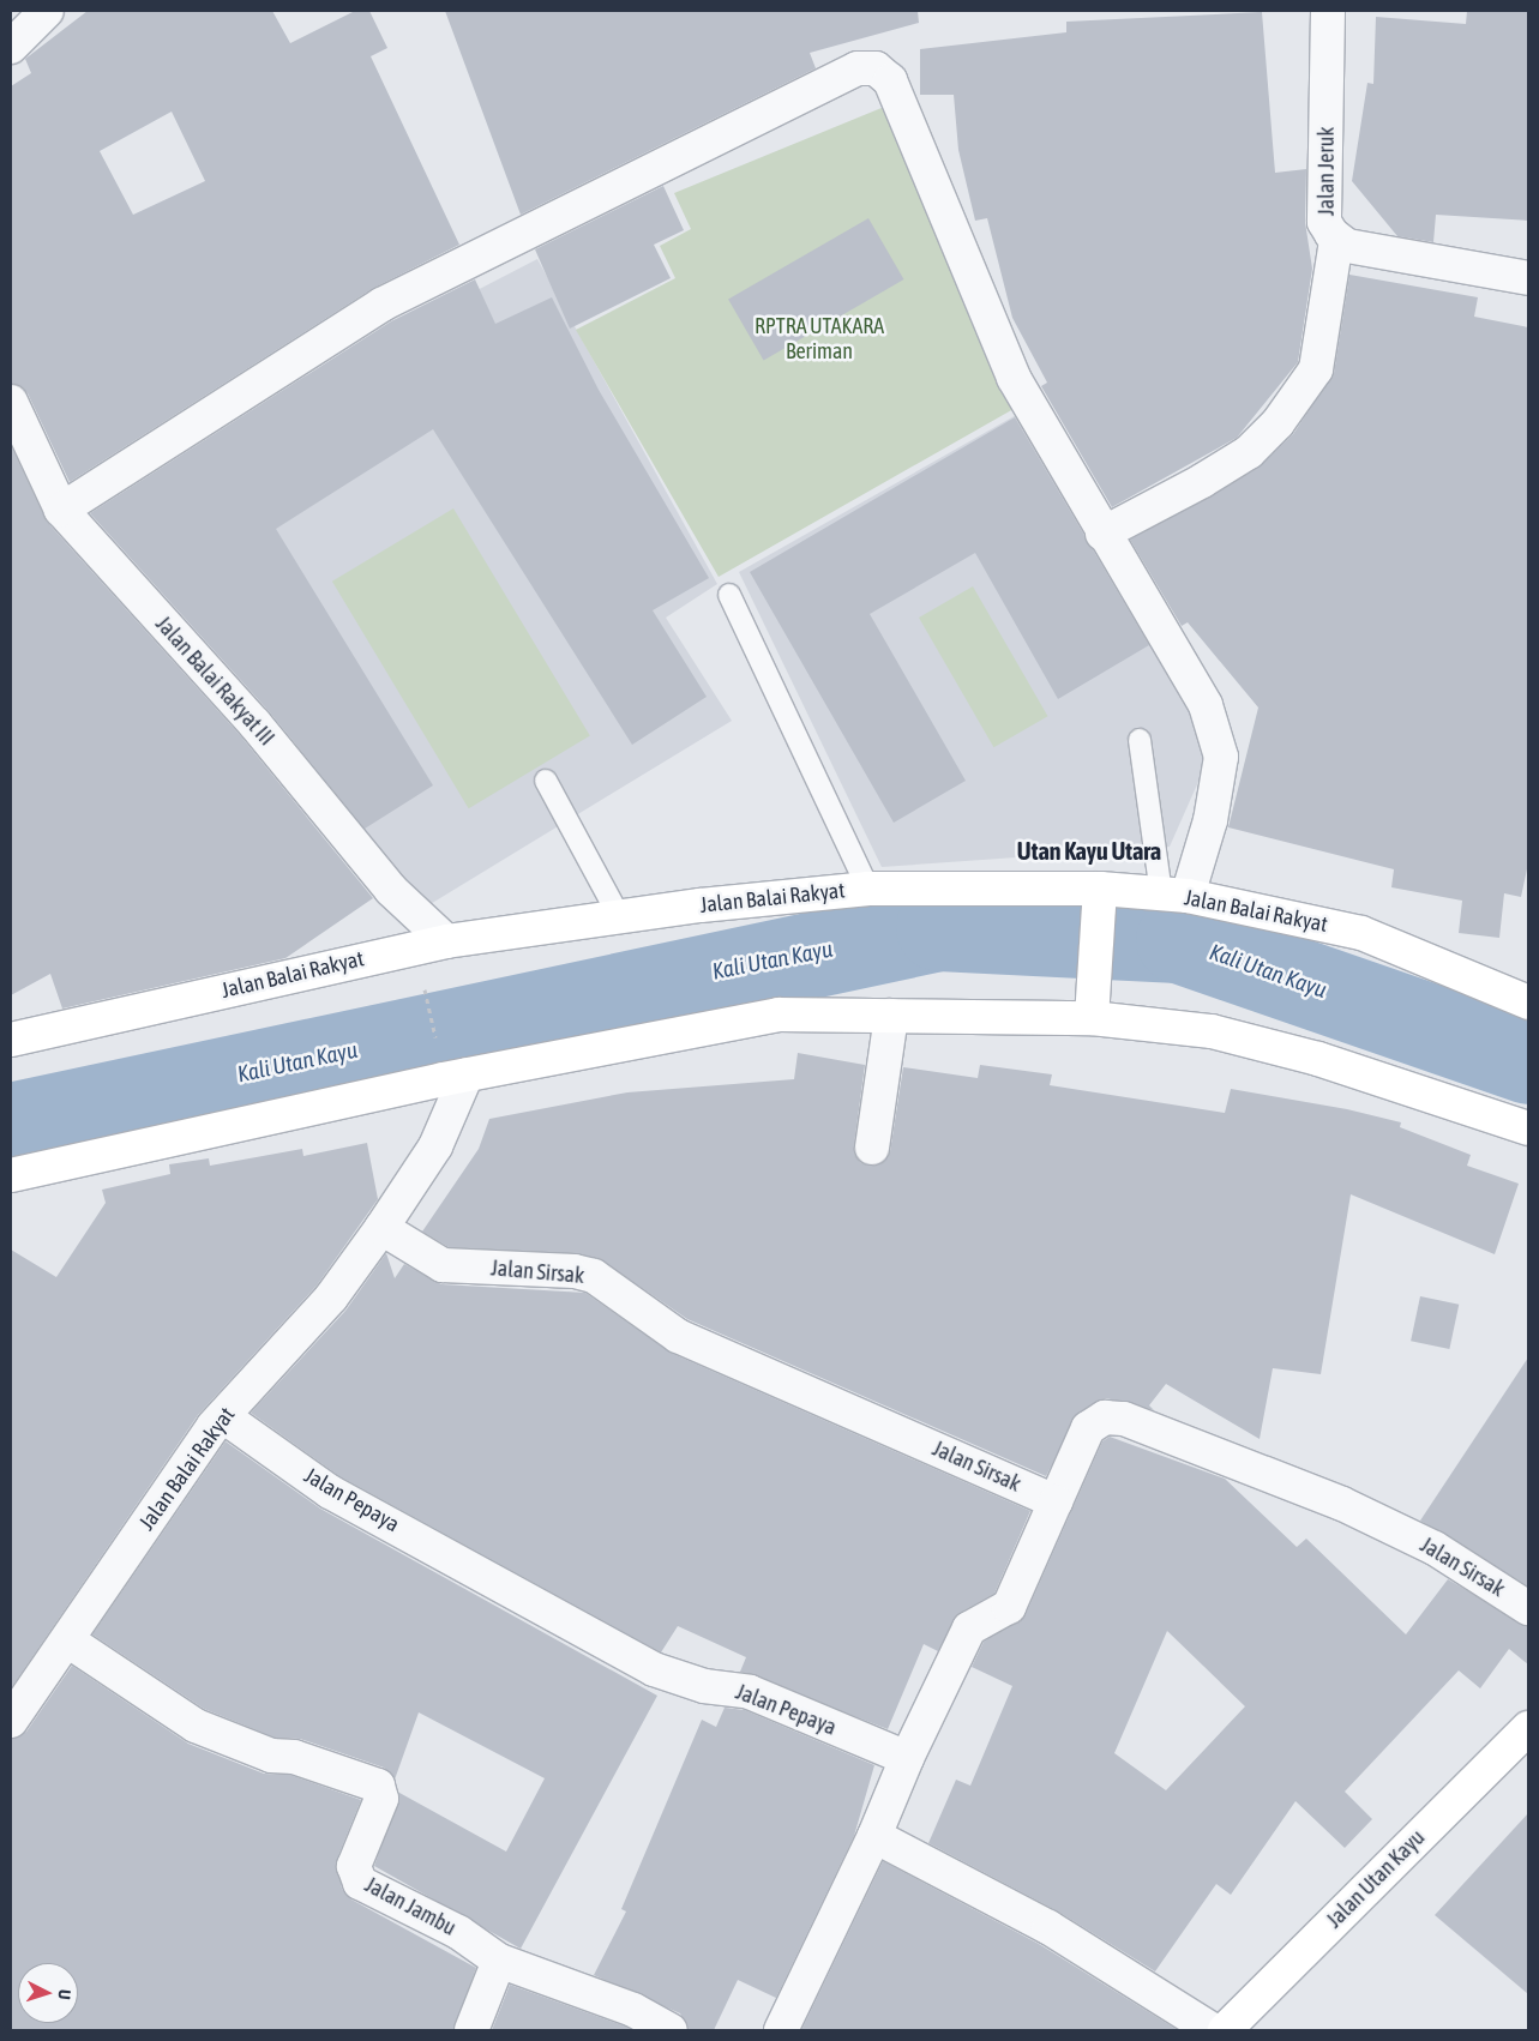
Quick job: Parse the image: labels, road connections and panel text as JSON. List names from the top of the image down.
{
  "streets": {
    "street": [
      "Jalan Jeruk",
      "Jalan Balai Rakyat III",
      "Jalan Balai Rakyat",
      "Jalan Sirsak",
      "Jalan Pepaya",
      "Jalan Utan Kayu",
      "Jalan Jambu"
    ]
  },
  "crossings": [
    ["Jalan Balai Rakyat III", "Jalan Balai Rakyat"],
    ["Jalan Balai Rakyat", "Jalan Sirsak"],
    ["Jalan Balai Rakyat", "Jalan Pepaya"],
    ["Jalan Balai Rakyat", "Jalan Jambu"]
  ],
  "districts": ["Utan Kayu Utara"],
  "water": ["Kali Utan Kayu"],
  "parks": ["RPTRA UTAKARA Beriman"],
  "north": "right"
}
